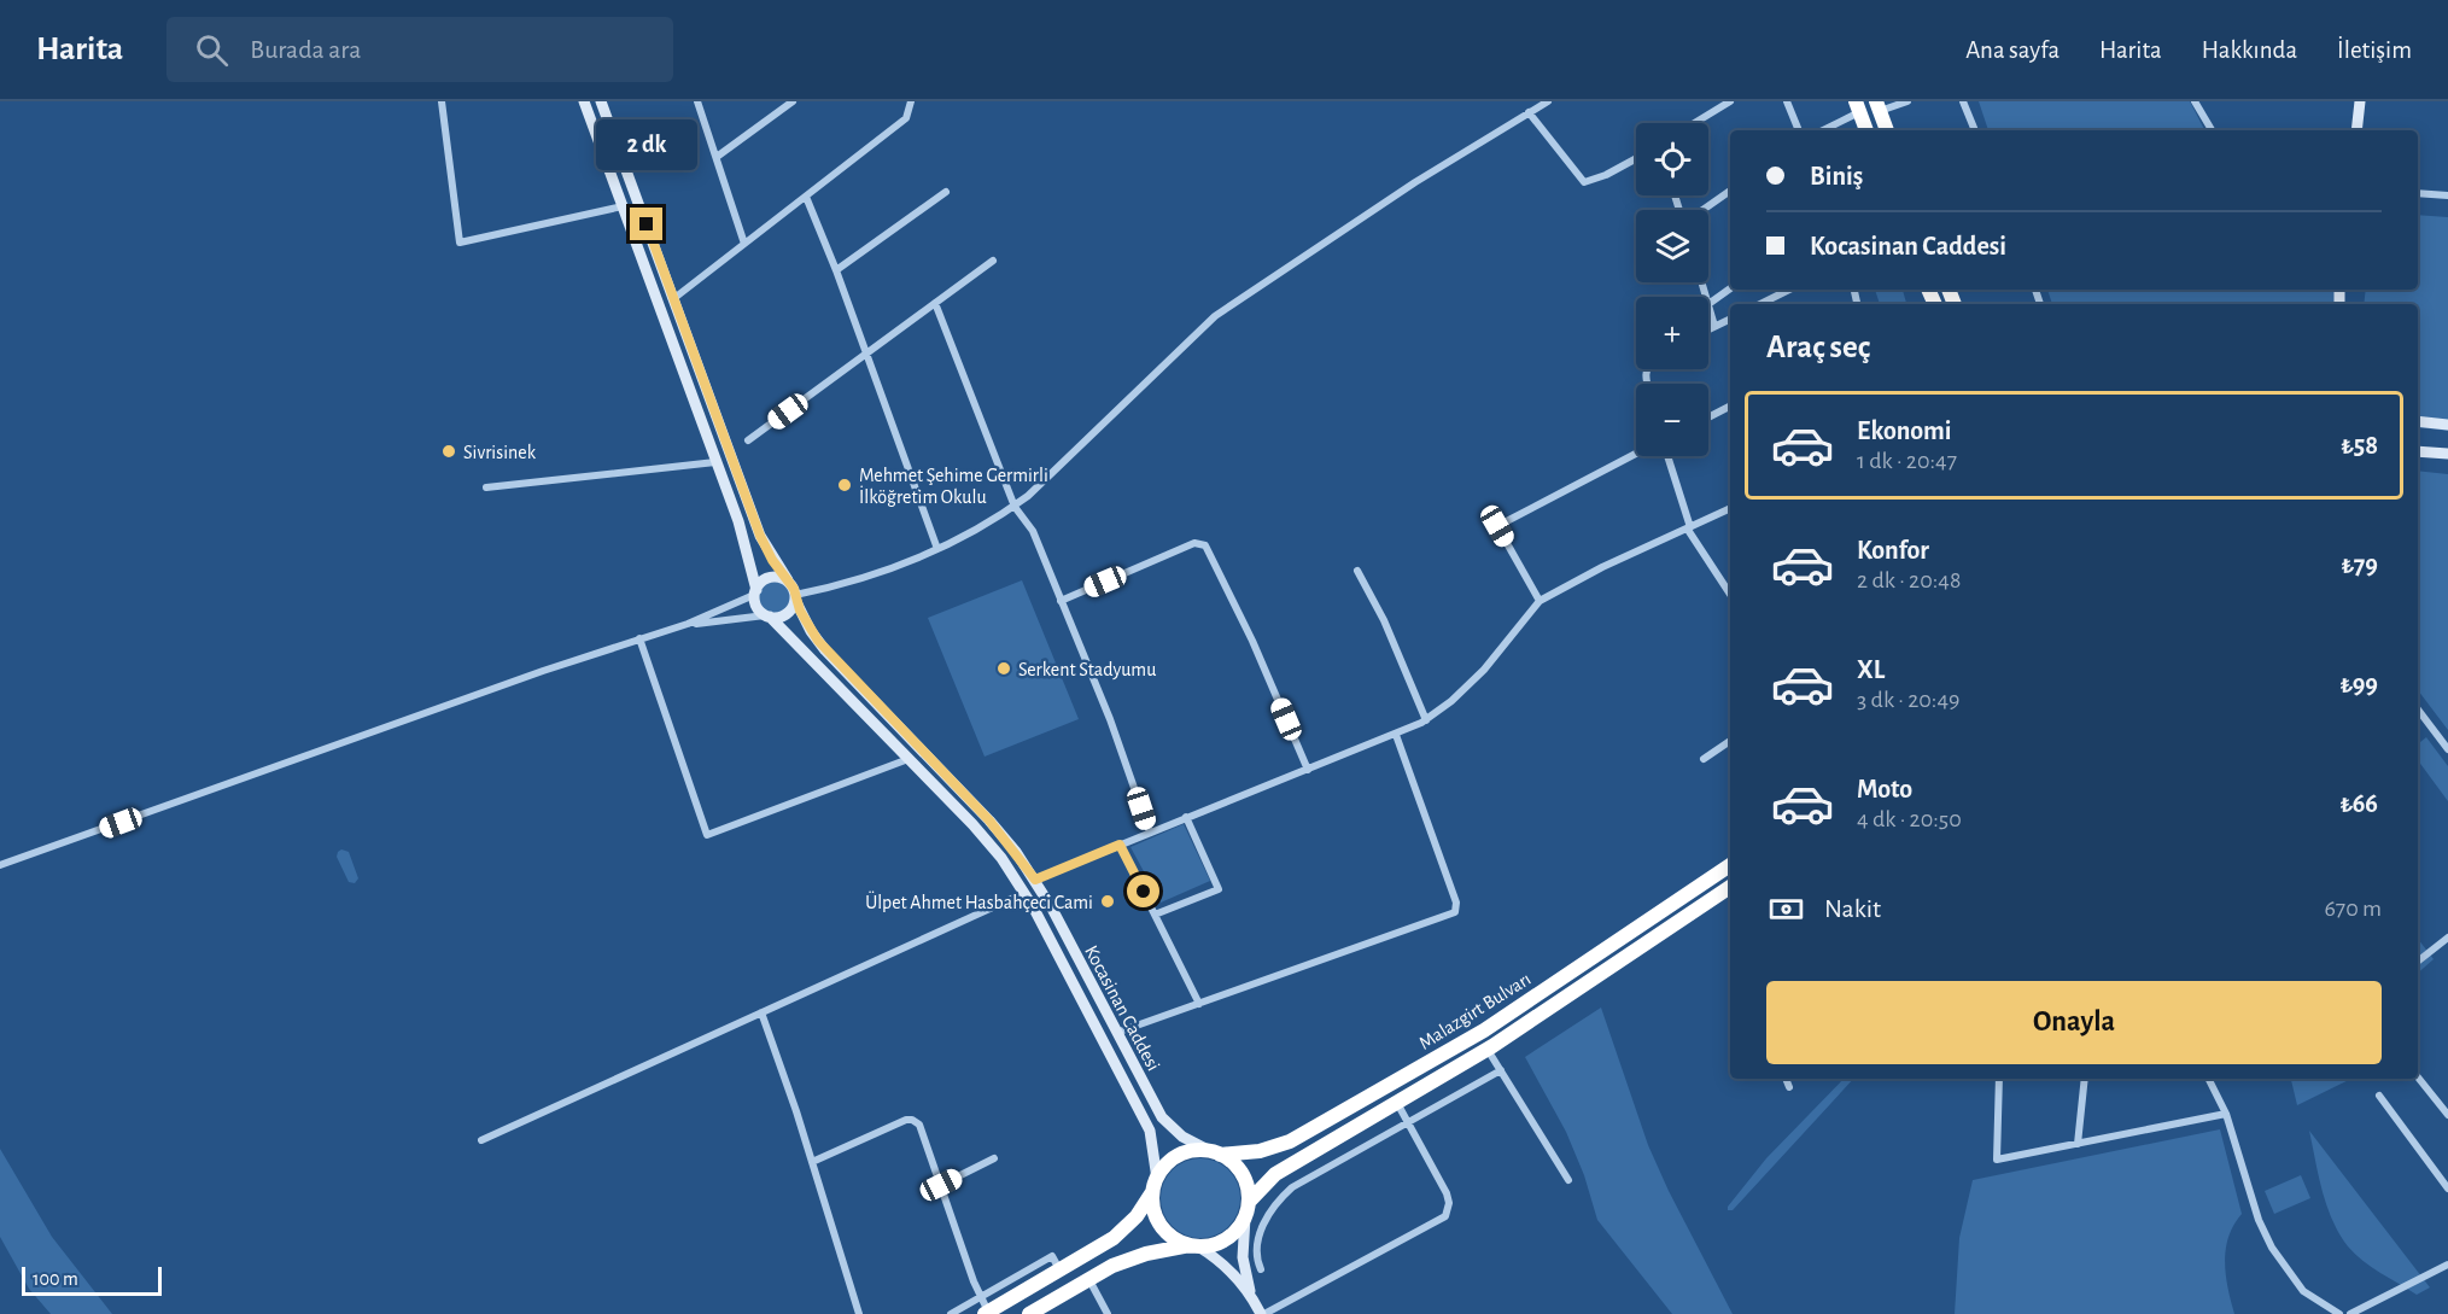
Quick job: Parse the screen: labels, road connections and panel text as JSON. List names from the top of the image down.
{
  "streets": {
    "highway": ["Malazgirt Bulvarı"],
    "main road": ["Kocasinan Caddesi"]
  },
  "crossings": [
    ["Kocasinan Caddesi", "Malazgirt Bulvarı"]
  ],
  "places": [
    "Sivrisinek",
    "Mehmet Şehime Germirli İlköğretim Okulu",
    "Serkent Stadyumu",
    "Ülpet Ahmet Hasbahçeci Cami"
  ],
  "scale_bar": "100 m",
  "page": {
    "header": "Harita",
    "search": "Burada ara",
    "nav": [
      "Ana sayfa",
      "Harita",
      "Hakkında",
      "İletişim"
    ],
    "bubble": "2 dk",
    "map_buttons": ["+", "−"],
    "banner": ["Biniş", "Kocasinan Caddesi"],
    "heading": "Araç seç",
    "list": [
      {
        "name": "Ekonomi",
        "note": "1 dk · 20:47",
        "value": "₺58"
      },
      {
        "name": "Konfor",
        "note": "2 dk · 20:48",
        "value": "₺79"
      },
      {
        "name": "XL",
        "note": "3 dk · 20:49",
        "value": "₺99"
      },
      {
        "name": "Moto",
        "note": "4 dk · 20:50",
        "value": "₺66"
      }
    ],
    "pay": ["Nakit", "670 m"],
    "buttons": "Onayla",
    "scale": "100 m"
  }
}
